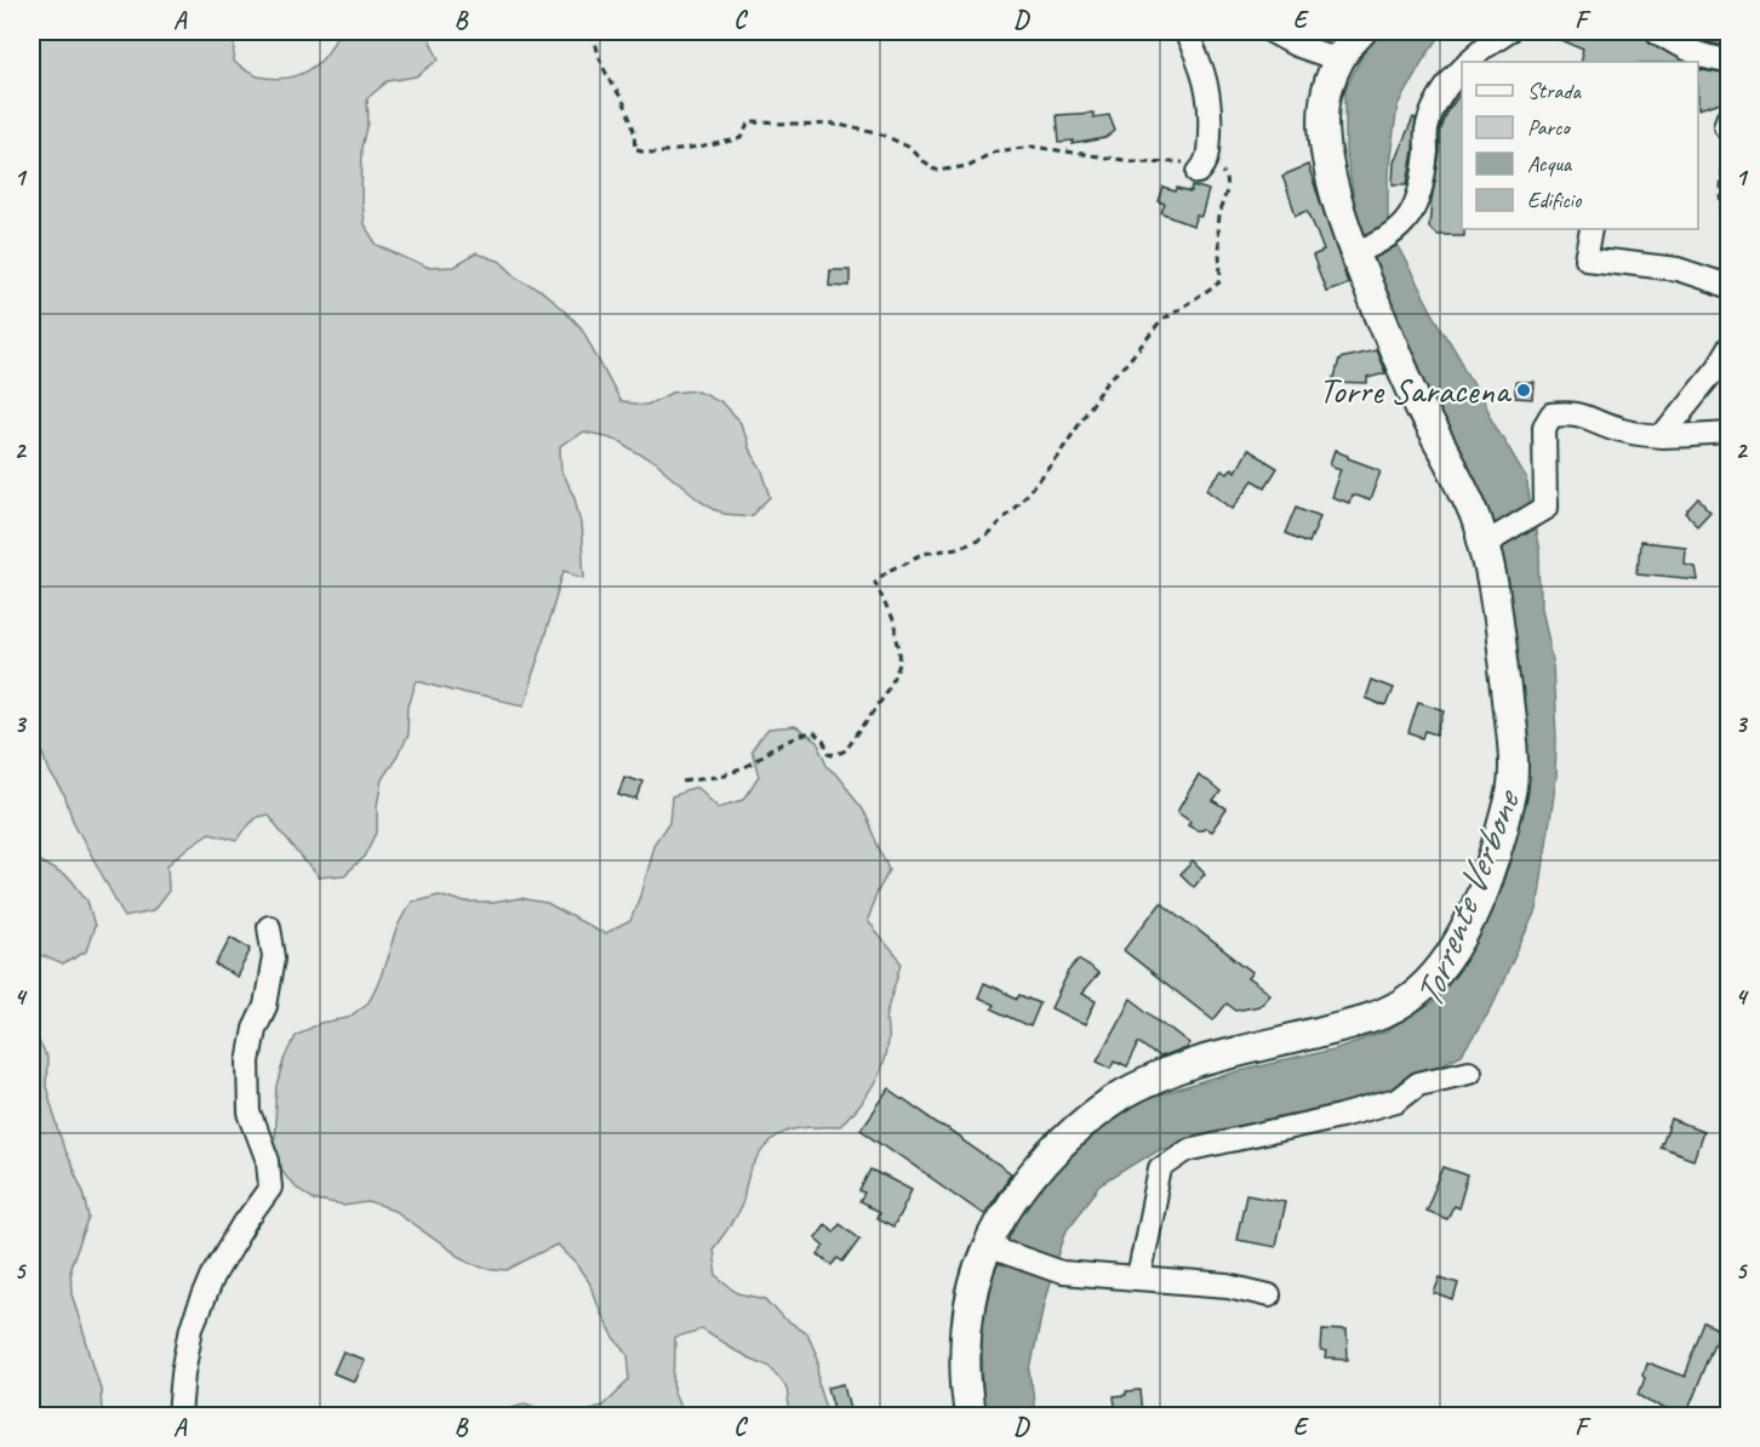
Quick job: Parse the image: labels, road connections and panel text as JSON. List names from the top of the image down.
{
  "water": ["Torrente Verbone"],
  "places": ["Torre Saracena"],
  "legend": [
    "Strada",
    "Parco",
    "Acqua",
    "Edificio"
  ],
  "grid": {
    "columns": [
      "A",
      "B",
      "C",
      "D",
      "E",
      "F"
    ],
    "rows": [
      "1",
      "2",
      "3",
      "4",
      "5"
    ]
  }
}
